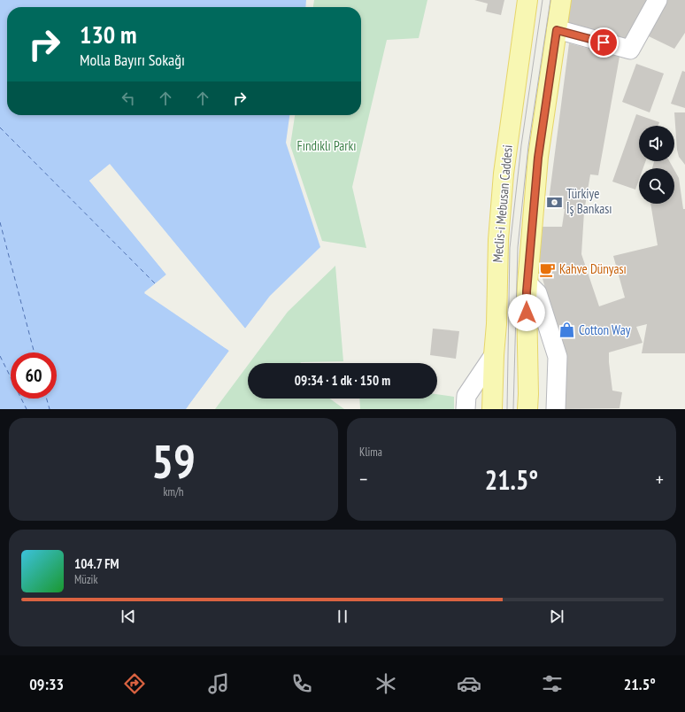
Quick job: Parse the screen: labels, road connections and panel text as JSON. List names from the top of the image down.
{
  "streets": {
    "main road": ["Meclis-i Mebusan Caddesi"]
  },
  "parks": ["Fındıklı Parkı"],
  "places": {
    "bank": ["Türkiye İş Bankası"],
    "cafe": ["Kahve Dünyası"],
    "shop": ["Cotton Way"]
  },
  "page": {
    "turn": ["130 m", "Molla Bayırı Sokağı"],
    "limit": "60",
    "trip": "09:34 · 1 dk · 150 m",
    "tile": [
      ["59", "km/h"],
      "Klima"
    ],
    "heat": ["−", "21.5°", "+"],
    "song": ["104.7 FM", "Müzik"],
    "tabs": ["09:33", "21.5°"]
  }
}
